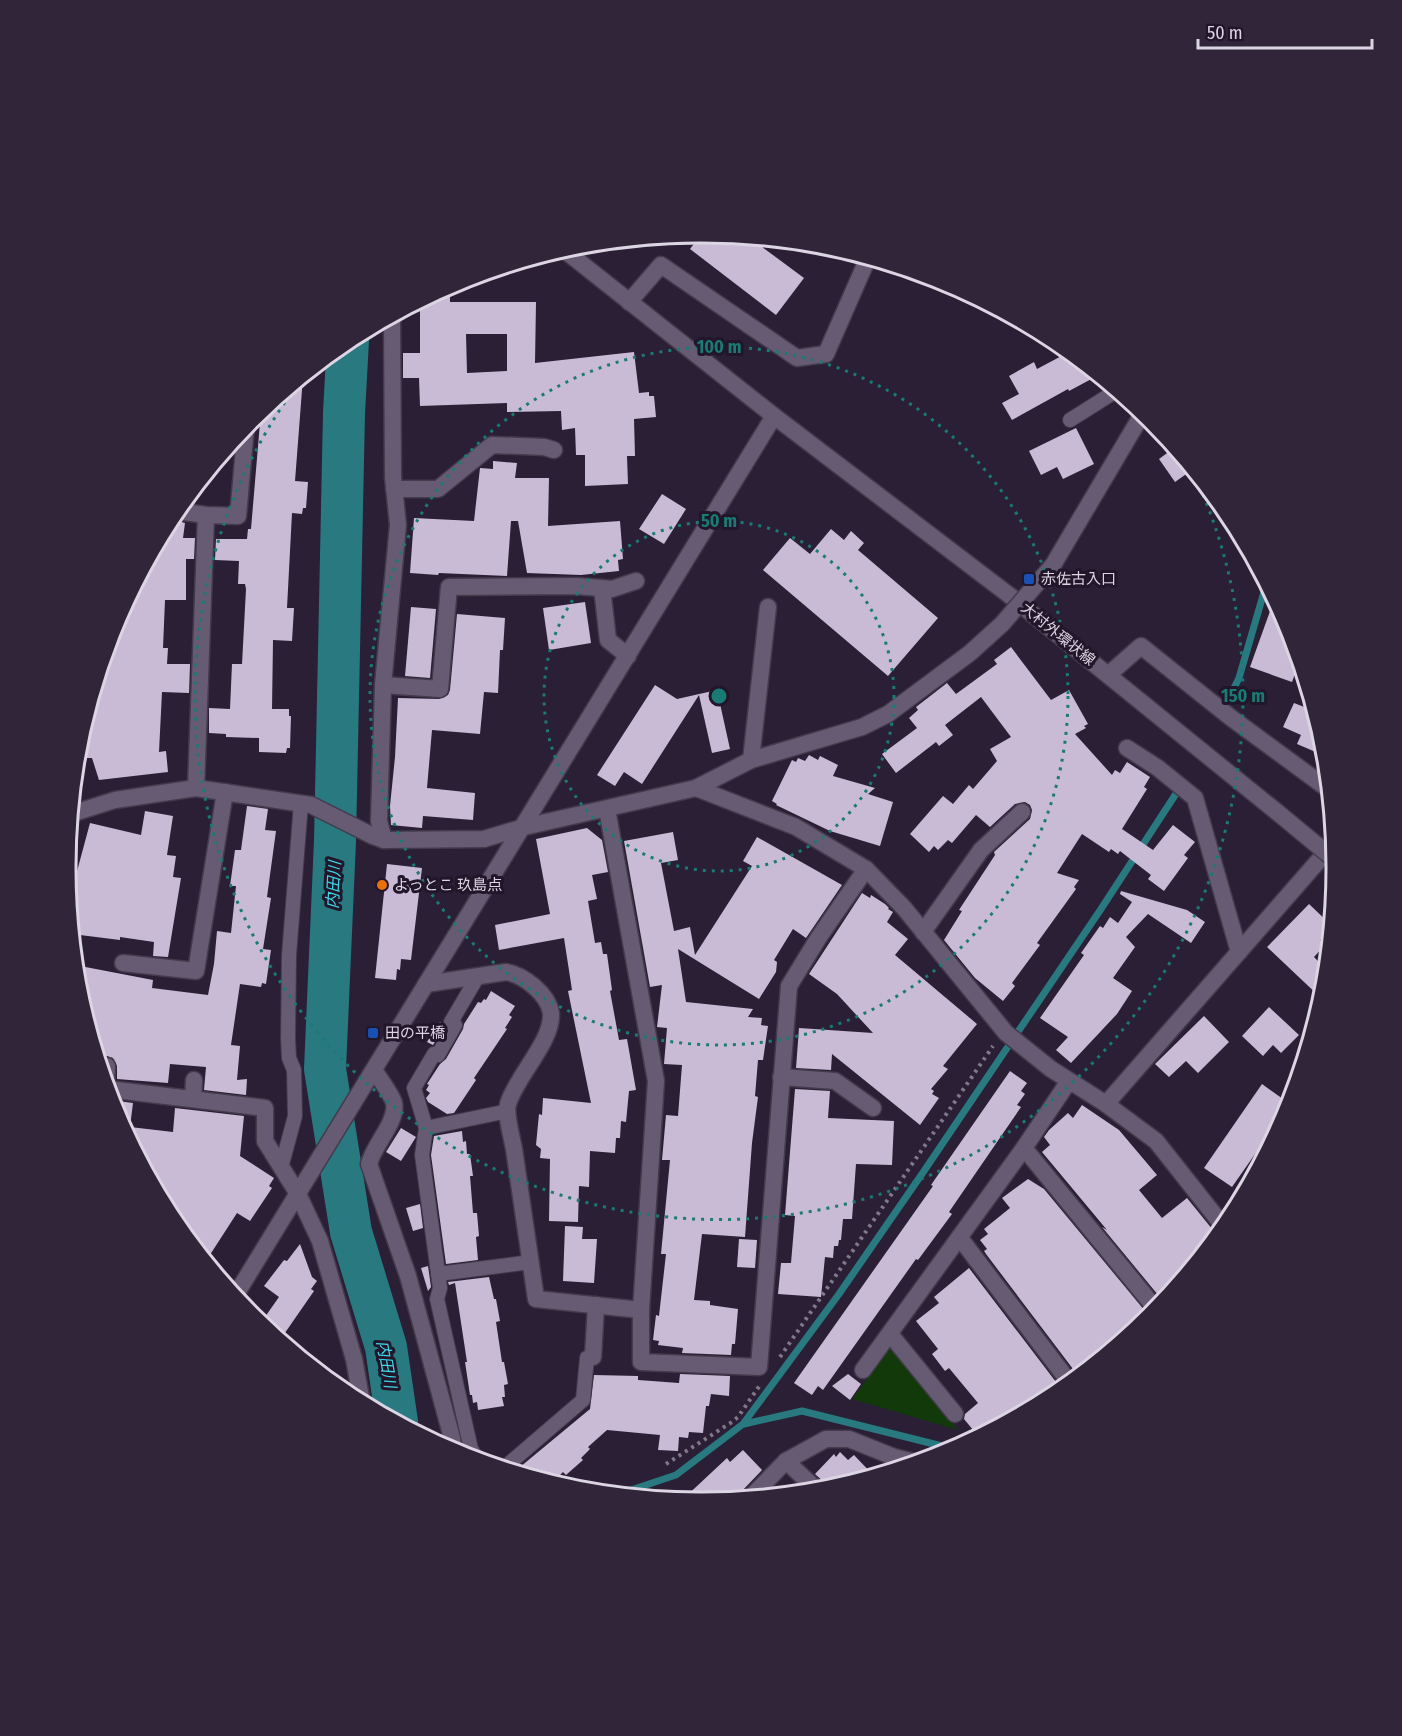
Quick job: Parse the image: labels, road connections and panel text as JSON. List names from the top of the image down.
{
  "streets": {
    "street": ["大村外環状線"]
  },
  "water": ["内田川"],
  "places": {
    "transit": ["赤佐古入口", "田の平橋"],
    "other": ["よっとこ 玖島点"]
  },
  "scale_bar": "50 m",
  "rings": ["100 m", "50 m", "150 m"]
}
